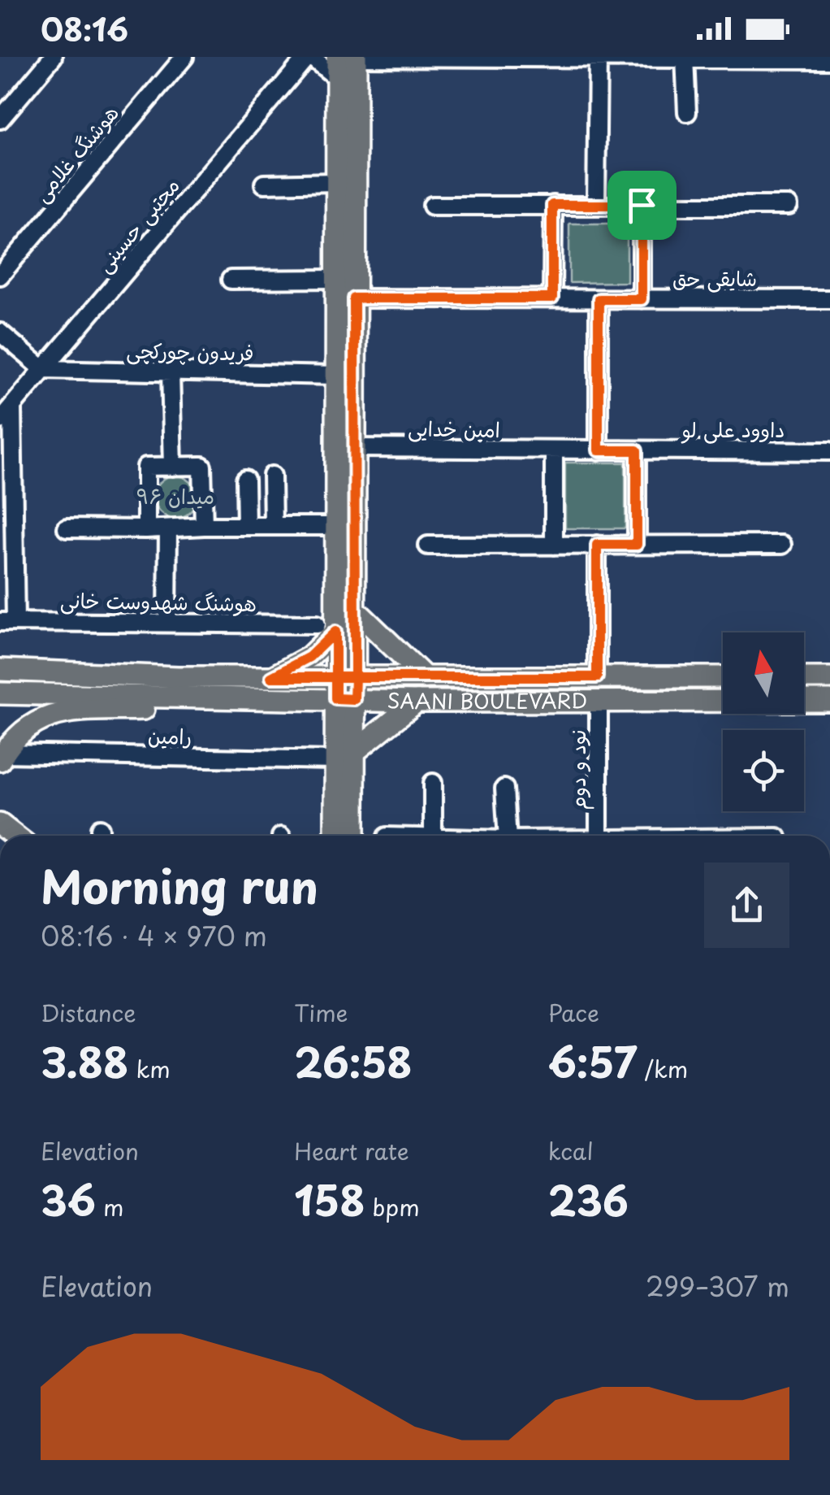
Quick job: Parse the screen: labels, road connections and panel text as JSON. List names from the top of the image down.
{
  "streets": {
    "main road": ["SAANI BOULEVARD"],
    "street": [
      "هوشنگ غلامی",
      "مجتبی حسینی",
      "شایقی حق",
      "فریدون چورکچی",
      "امین خدایی",
      "داوود علی لو",
      "هوشنگ شهدوست خانی",
      "رامین",
      "نود و دوم"
    ]
  },
  "crossings": [
    ["مجتبی حسینی", "فریدون چورکچی"],
    ["امین خدایی", "داوود علی لو"],
    ["SAANI BOULEVARD", "نود و دوم"]
  ],
  "parks": ["میدان ۹۶"],
  "north": "top",
  "page": {
    "status": "08:16",
    "heading": ["Morning run", "08:16 · 4 × 970 m"],
    "stats": [
      ["Distance", "3.88 km"],
      ["Time", "26:58"],
      ["Pace", "6:57 /km"],
      ["Elevation", "36 m"],
      ["Heart rate", "158 bpm"],
      ["kcal", "236"]
    ],
    "chart": ["Elevation", "299–307 m"]
  }
}
